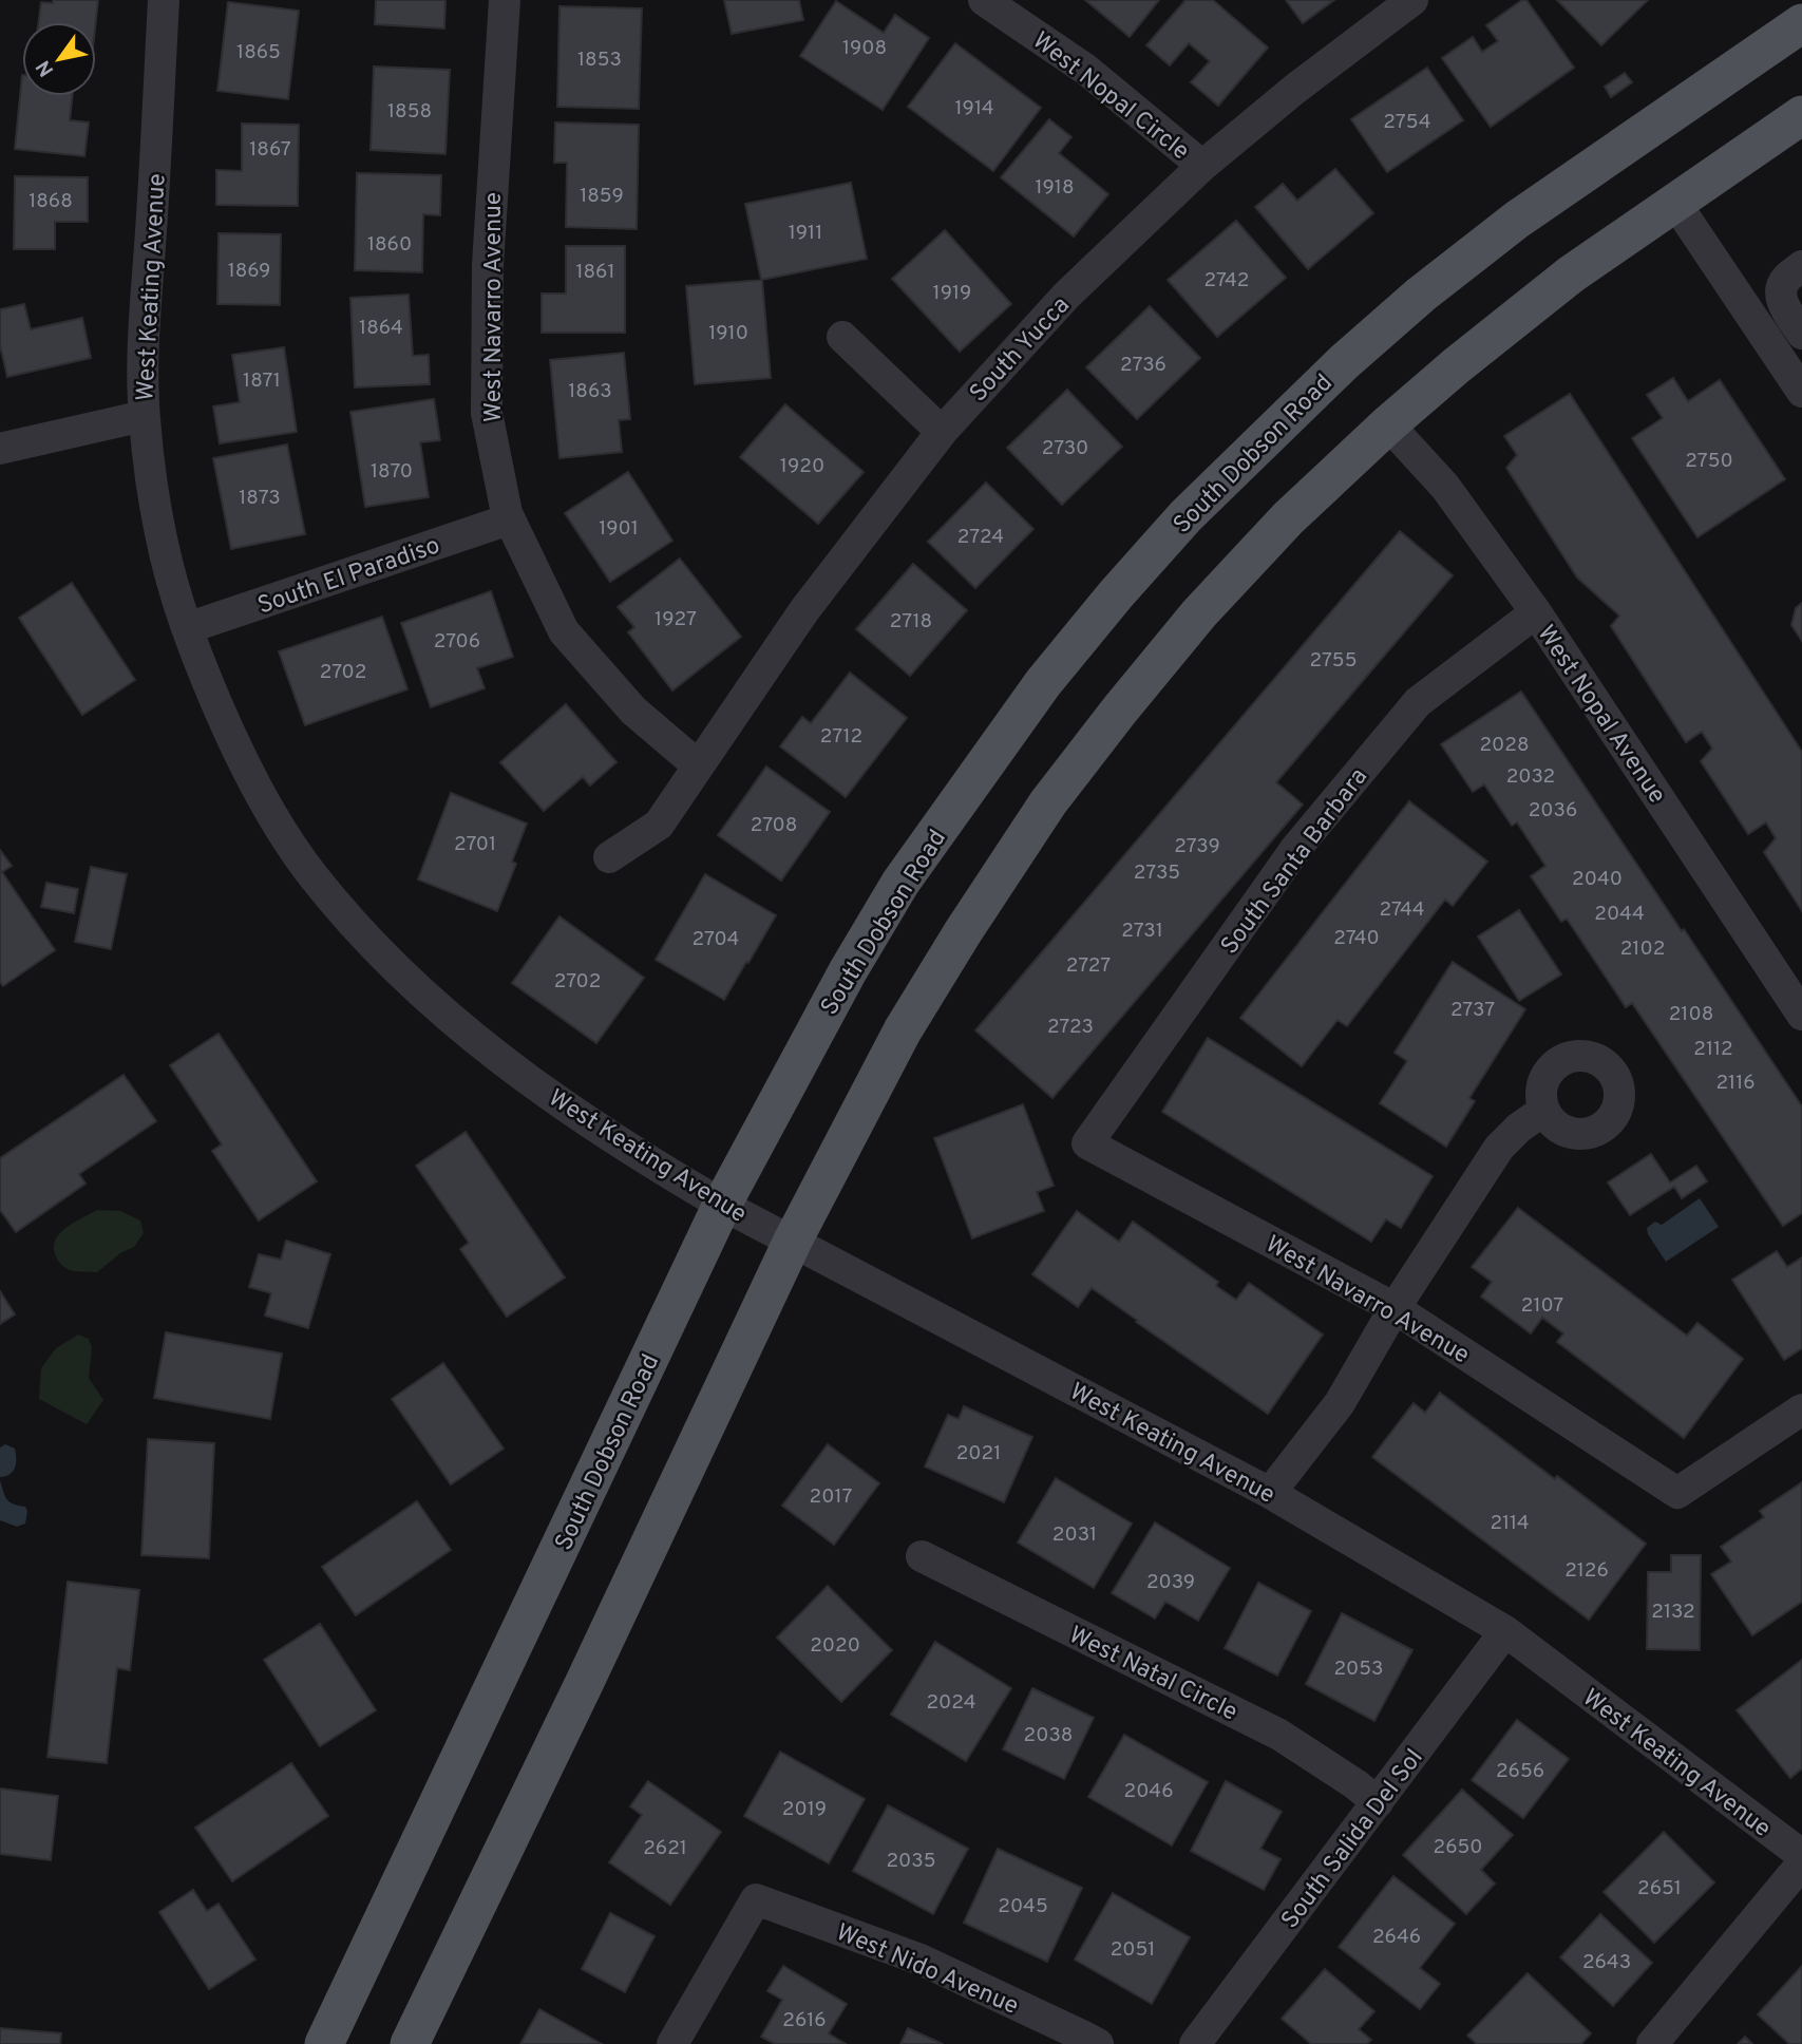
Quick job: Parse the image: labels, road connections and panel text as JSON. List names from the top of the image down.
{
  "streets": {
    "main road": ["South Dobson Road"],
    "street": [
      "West Nopal Circle",
      "West Keating Avenue",
      "West Navarro Avenue",
      "South Yucca",
      "South El Paradiso",
      "West Nopal Avenue",
      "South Santa Barbara",
      "West Natal Circle",
      "South Salida Del Sol",
      "West Nido Avenue"
    ]
  },
  "crossings": [
    ["West Nopal Circle", "South Yucca"],
    ["West Keating Avenue", "South Dobson Road"],
    ["West Keating Avenue", "South El Paradiso"],
    ["West Keating Avenue", "South Salida Del Sol"],
    ["West Navarro Avenue", "South Yucca"],
    ["West Navarro Avenue", "South El Paradiso"],
    ["West Navarro Avenue", "South Santa Barbara"],
    ["West Nopal Avenue", "South Santa Barbara"],
    ["West Natal Circle", "South Salida Del Sol"]
  ],
  "house_numbers": [
    "1908",
    "1865",
    "1853",
    "1914",
    "1858",
    "2754",
    "1867",
    "1918",
    "1859",
    "1868",
    "1911",
    "1860",
    "1869",
    "1861",
    "2742",
    "1919",
    "1864",
    "1910",
    "2736",
    "1871",
    "1863",
    "2730",
    "2750",
    "1920",
    "1870",
    "1873",
    "1901",
    "2724",
    "1927",
    "2718",
    "2706",
    "2755",
    "2702",
    "2712",
    "2028",
    "2032",
    "2036",
    "2708",
    "2701",
    "2739",
    "2735",
    "2040",
    "2744",
    "2044",
    "2731",
    "2740",
    "2704",
    "2102",
    "2727",
    "2702",
    "2737",
    "2108",
    "2723",
    "2112",
    "2116",
    "2107",
    "2021",
    "2017",
    "2114",
    "2031",
    "2126",
    "2039",
    "2132",
    "2020",
    "2053",
    "2024",
    "2038",
    "2656",
    "2046",
    "2019",
    "2650",
    "2621",
    "2035",
    "2651",
    "2045",
    "2646",
    "2051",
    "2643",
    "2616"
  ],
  "north": "bottom left"
}
